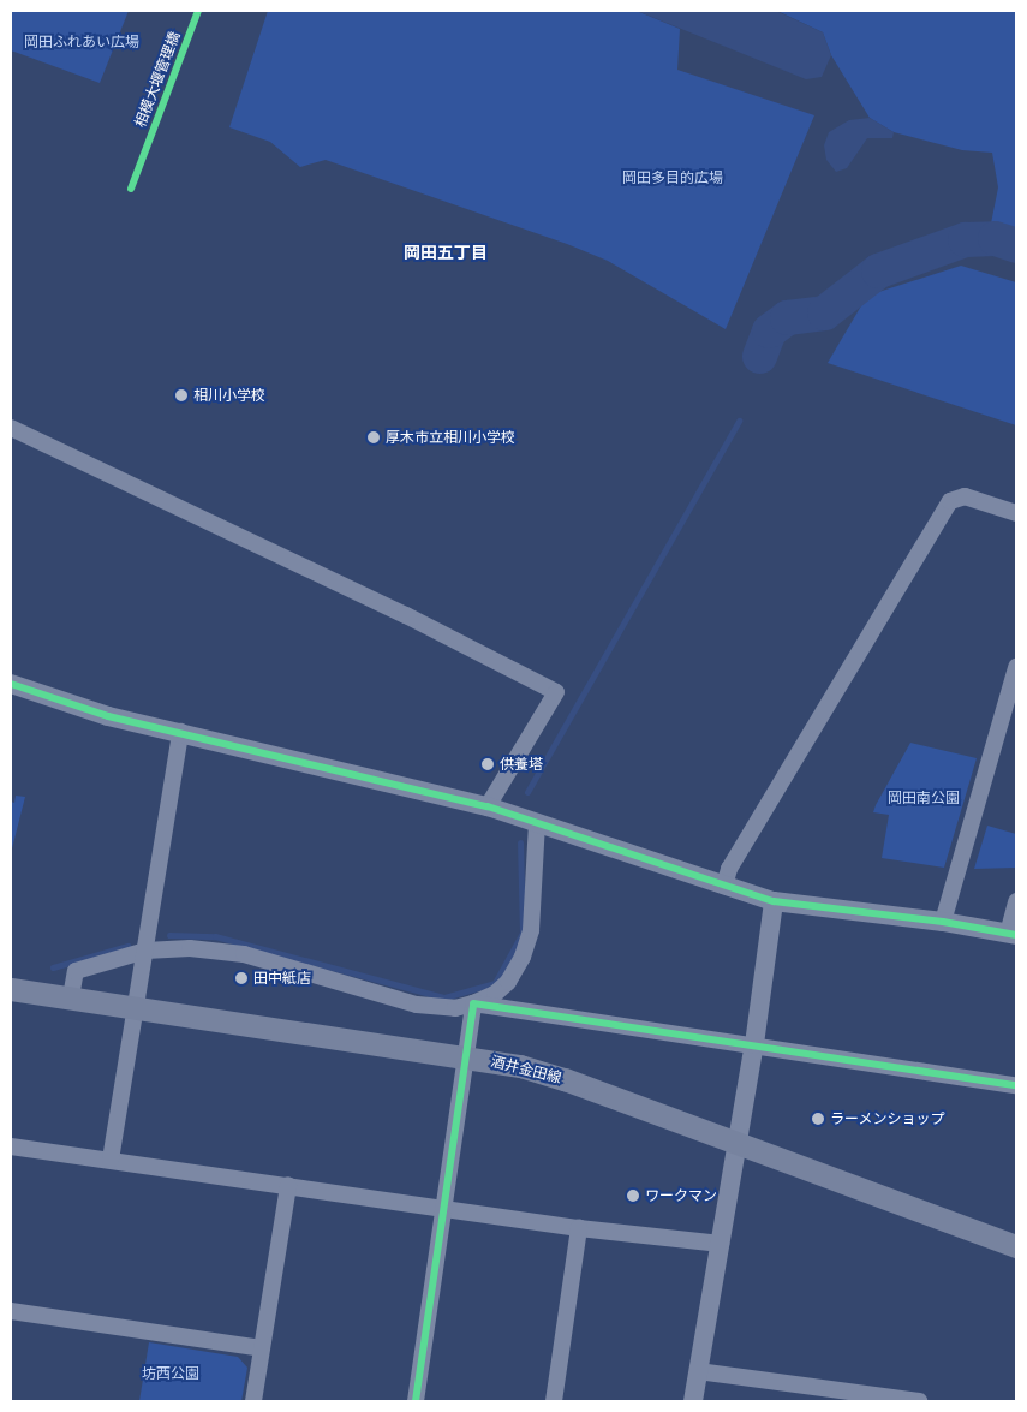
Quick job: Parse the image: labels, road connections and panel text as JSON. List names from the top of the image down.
{
  "streets": {
    "main road": ["酒井金田線"],
    "cycle path": ["相模大堰管理橋"]
  },
  "districts": ["岡田五丁目"],
  "parks": [
    "岡田ふれあい広場",
    "岡田多目的広場",
    "岡田南公園",
    "坊西公園"
  ],
  "places": [
    "相川小学校",
    "厚木市立相川小学校",
    "供養塔",
    "田中紙店",
    "ラーメンショップ",
    "ワークマン"
  ]
}
